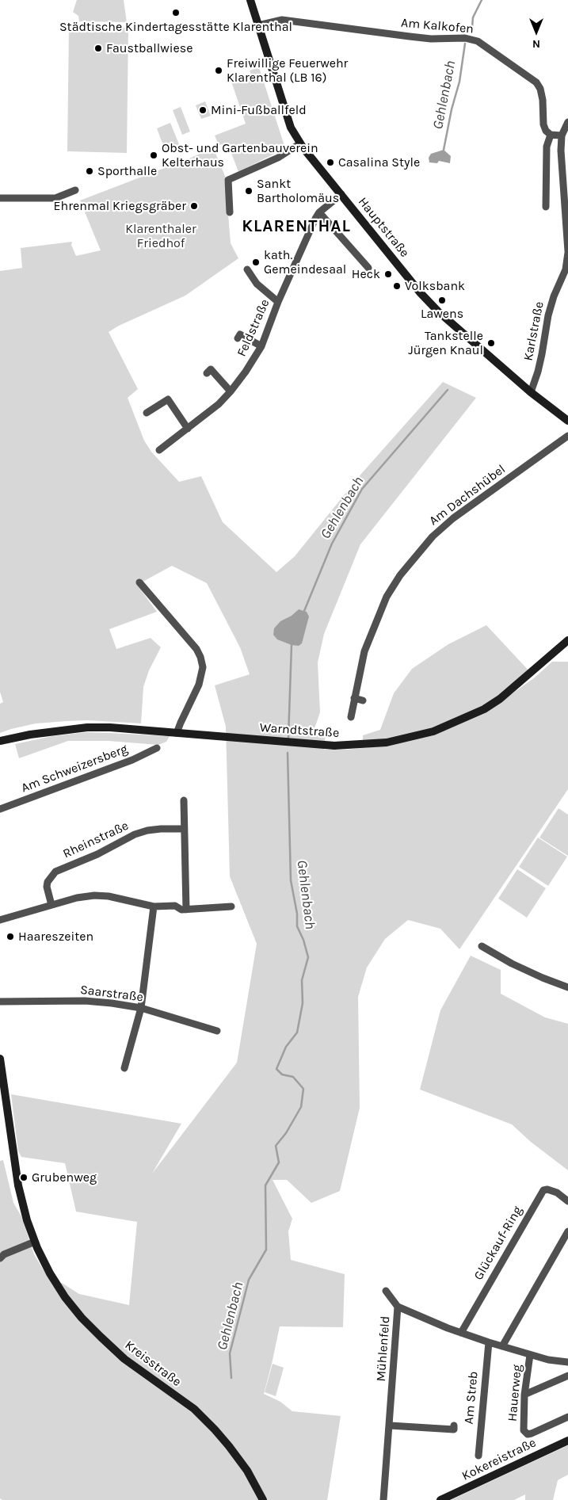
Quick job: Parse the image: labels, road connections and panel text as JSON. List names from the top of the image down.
{
  "streets": {
    "street": [
      "Am Kalkofen",
      "Hauptstraße",
      "Feldstraße",
      "Karlstraße",
      "Am Dachshübel",
      "Warndtstraße",
      "Am Schweizersberg",
      "Rheinstraße",
      "Saarstraße",
      "Glückauf-Ring",
      "Mühlenfeld",
      "Kreisstraße",
      "Hauerweg",
      "Am Streb",
      "Kokereistraße"
    ]
  },
  "crossings": [
    ["Am Kalkofen", "Hauptstraße"],
    ["Hauptstraße", "Feldstraße"],
    ["Hauptstraße", "Karlstraße"],
    ["Glückauf-Ring", "Mühlenfeld"],
    ["Mühlenfeld", "Hauerweg"],
    ["Mühlenfeld", "Am Streb"]
  ],
  "districts": ["KLARENTHAL"],
  "water": ["Gehlenbach"],
  "parks": ["Klarenthaler Friedhof"],
  "places": [
    "Städtische Kindertagesstätte Klarenthal",
    "Faustballwiese",
    "Freiwillige Feuerwehr Klarenthal (LB 16)",
    "Mini-Fußballfeld",
    "Obst- und Gartenbauverein Kelterhaus",
    "Casalina Style",
    "Sporthalle",
    "Sankt Bartholomäus",
    "Ehrenmal Kriegsgräber",
    "kath. Gemeindesaal",
    "Heck",
    "Volksbank",
    "Lawens",
    "Tankstelle Jürgen Knaul",
    "Haareszeiten",
    "Grubenweg"
  ],
  "north": "bottom"
}
